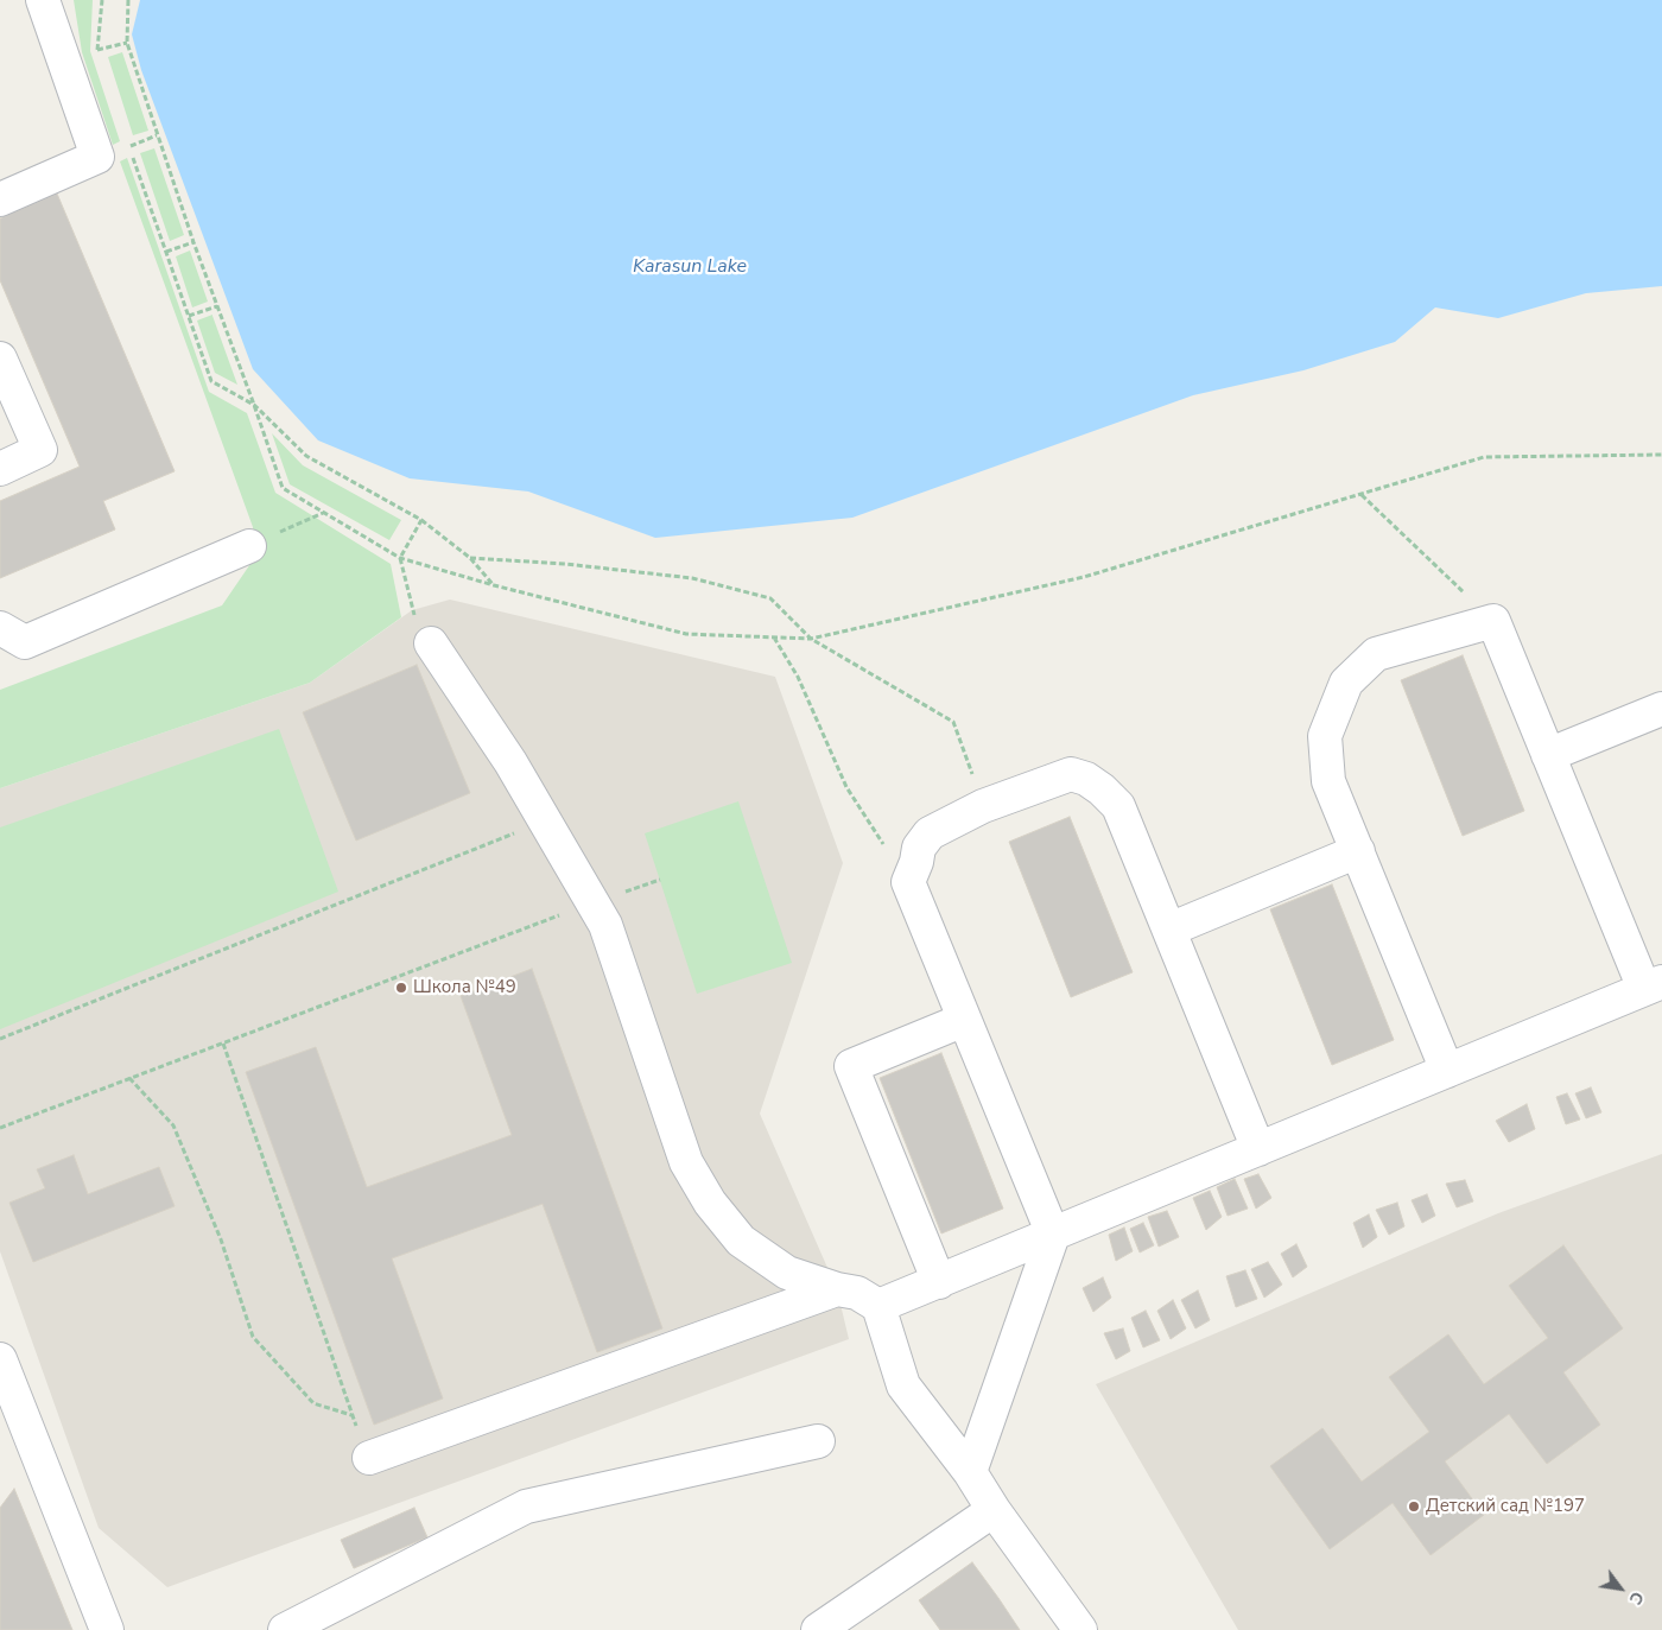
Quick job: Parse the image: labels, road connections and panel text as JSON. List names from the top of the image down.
{
  "water": ["Karasun Lake"],
  "places": ["Школа №49", "Детский сад №197"],
  "north": "bottom right"
}
